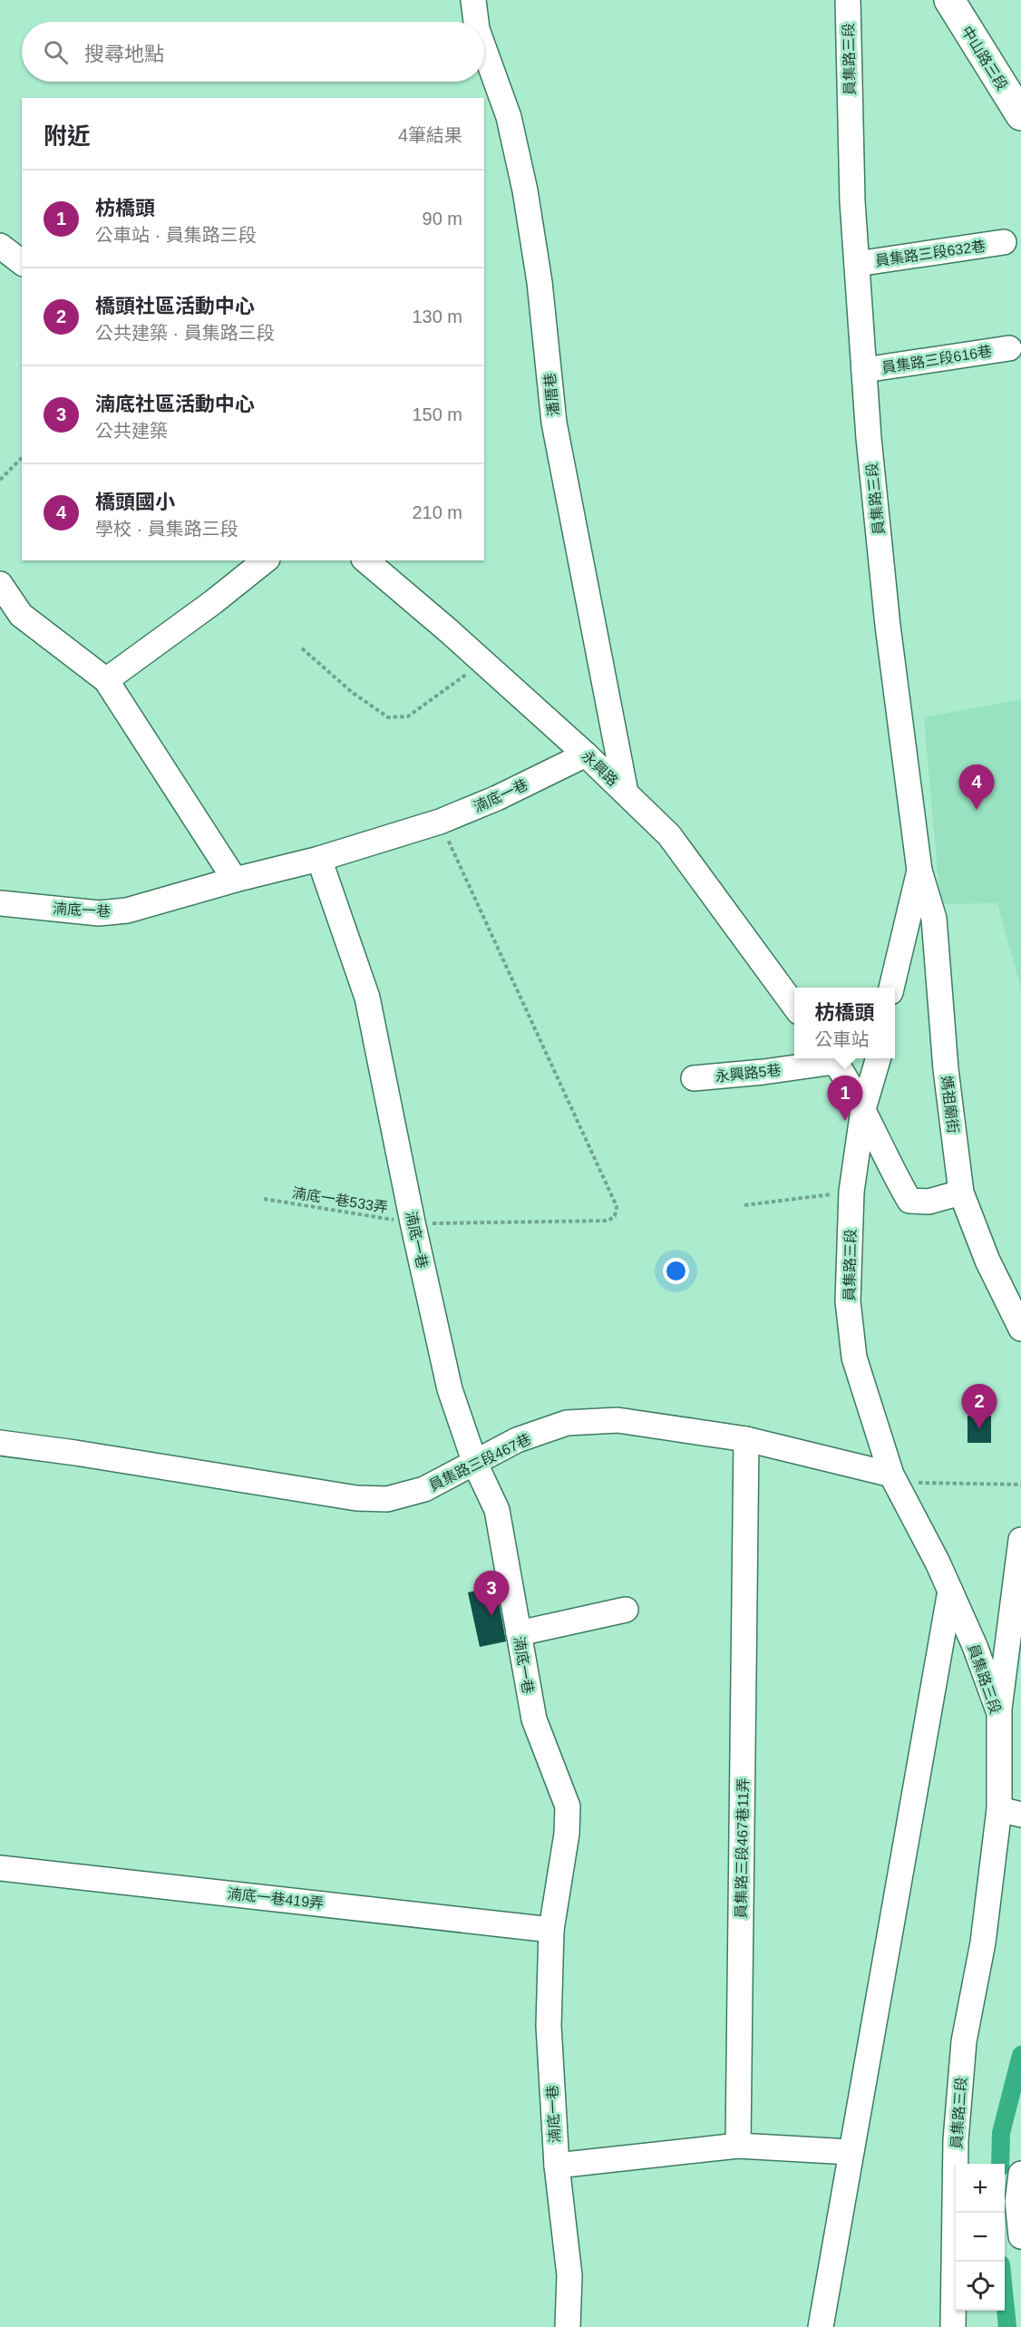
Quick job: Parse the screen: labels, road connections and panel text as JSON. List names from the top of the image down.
{
  "streets": {
    "main road": ["中山路三段"],
    "street": [
      "員集路三段",
      "員集路三段632巷",
      "員集路三段616巷",
      "潘厝巷",
      "永興路",
      "湳底一巷",
      "永興路5巷",
      "媽祖廟街",
      "員集路三段467巷",
      "員集路三段467巷11弄",
      "湳底一巷419弄"
    ],
    "path": ["湳底一巷533弄"]
  },
  "crossings": [
    ["員集路三段", "員集路三段632巷"],
    ["員集路三段", "員集路三段616巷"],
    ["員集路三段", "媽祖廟街"],
    ["員集路三段", "員集路三段467巷"],
    ["潘厝巷", "永興路"],
    ["永興路", "湳底一巷"],
    ["湳底一巷", "湳底一巷533弄"],
    ["湳底一巷", "員集路三段467巷"],
    ["湳底一巷", "湳底一巷419弄"],
    ["員集路三段467巷", "員集路三段467巷11弄"]
  ],
  "page": {
    "search": "搜尋地點",
    "heading": ["附近", "4筆結果"],
    "list": [
      {
        "mark": "1",
        "name": "枋橋頭",
        "note": "公車站 · 員集路三段",
        "value": "90 m"
      },
      {
        "mark": "2",
        "name": "橋頭社區活動中心",
        "note": "公共建築 · 員集路三段",
        "value": "130 m"
      },
      {
        "mark": "3",
        "name": "湳底社區活動中心",
        "note": "公共建築",
        "value": "150 m"
      },
      {
        "mark": "4",
        "name": "橋頭國小",
        "note": "學校 · 員集路三段",
        "value": "210 m"
      }
    ],
    "pins": [
      "4",
      "1",
      "2",
      "3"
    ],
    "popup": ["枋橋頭", "公車站"],
    "map_buttons": ["+", "−"]
  }
}
